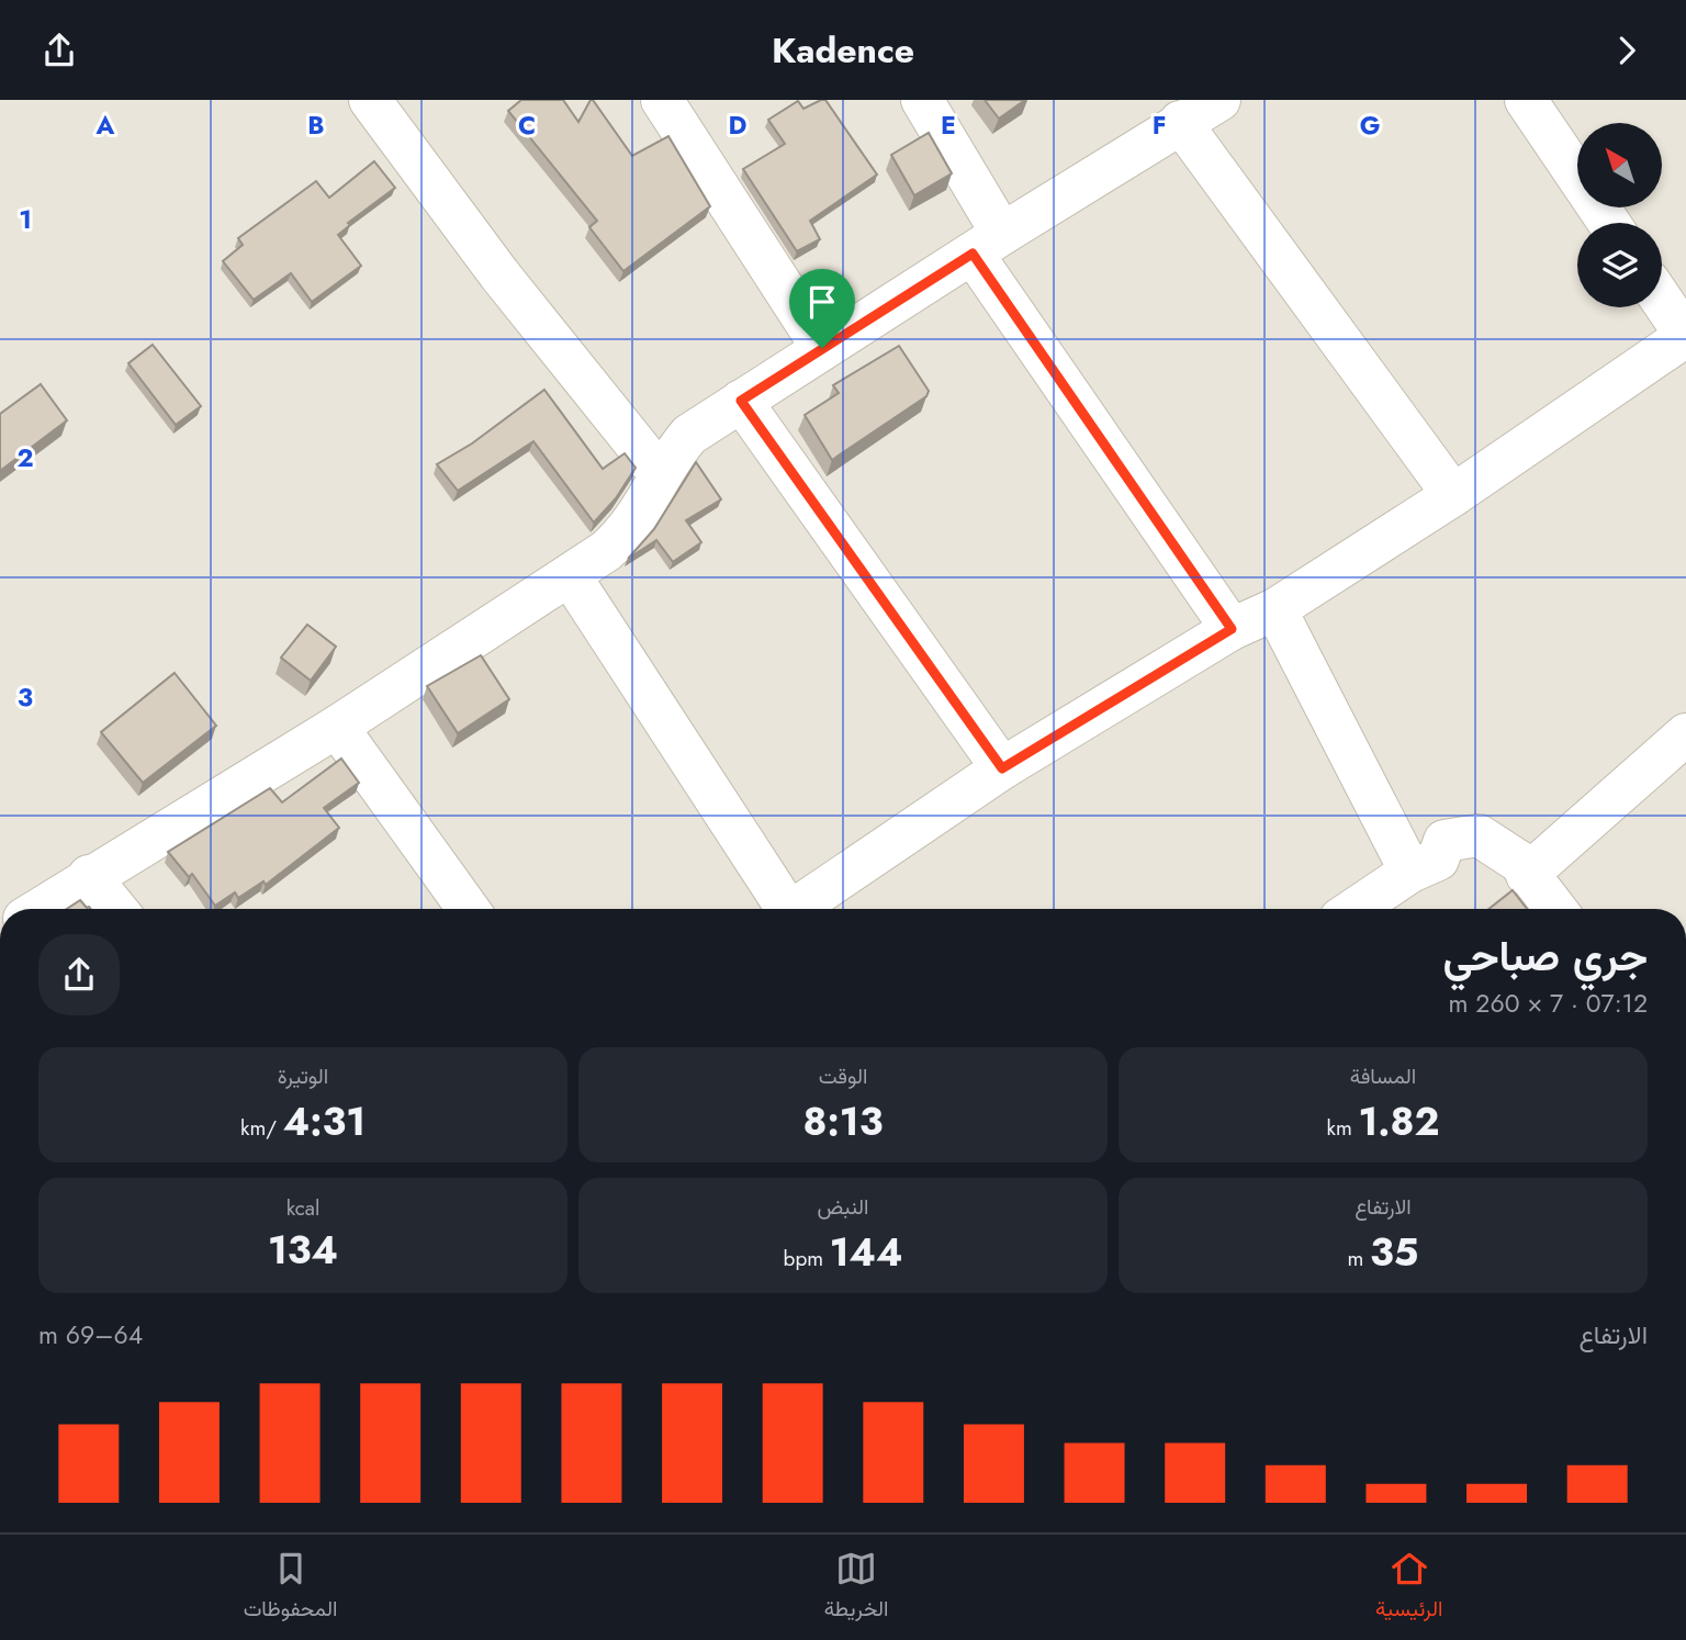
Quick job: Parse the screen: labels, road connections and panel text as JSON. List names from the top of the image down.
{
  "north": "top left",
  "page": {
    "header": "Kadence",
    "heading": ["جري صباحي", "07:12 · 7 × 260 m"],
    "stats": [
      ["المسافة", "1.82 km"],
      ["الوقت", "8:13"],
      ["الوتيرة", "4:31 /km"],
      ["الارتفاع", "35 m"],
      ["النبض", "144 bpm"],
      ["kcal", "134"]
    ],
    "chart": ["الارتفاع", "64–69 m"],
    "tabs": ["الرئيسية", "الخريطة", "المحفوظات"]
  },
  "grid": {
    "columns": [
      "A",
      "B",
      "C",
      "D",
      "E",
      "F",
      "G"
    ],
    "rows": ["1", "2", "3"]
  }
}
